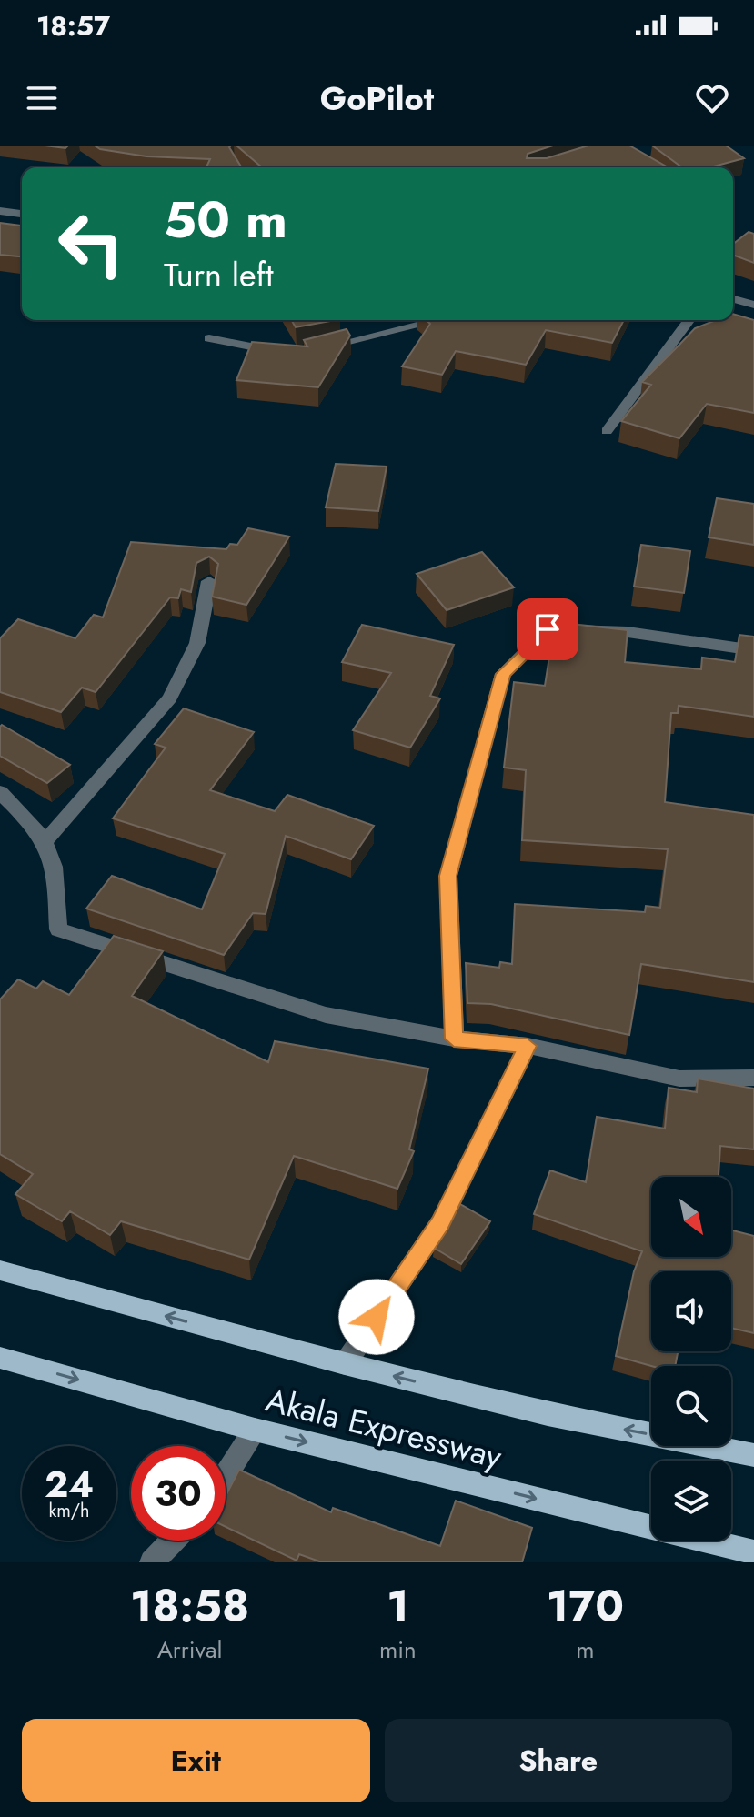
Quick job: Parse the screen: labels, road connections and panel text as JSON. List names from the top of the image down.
{
  "streets": {
    "main road": ["Akala Expressway"]
  },
  "north": "bottom right",
  "page": {
    "status": "18:57",
    "header": "GoPilot",
    "turn": ["50 m", "Turn left"],
    "speed": "24 km/h",
    "limit": "30",
    "eta": [
      "18:58",
      "Arrival",
      "1",
      "min",
      "170",
      "m"
    ],
    "buttons": ["Exit", "Share"]
  }
}
